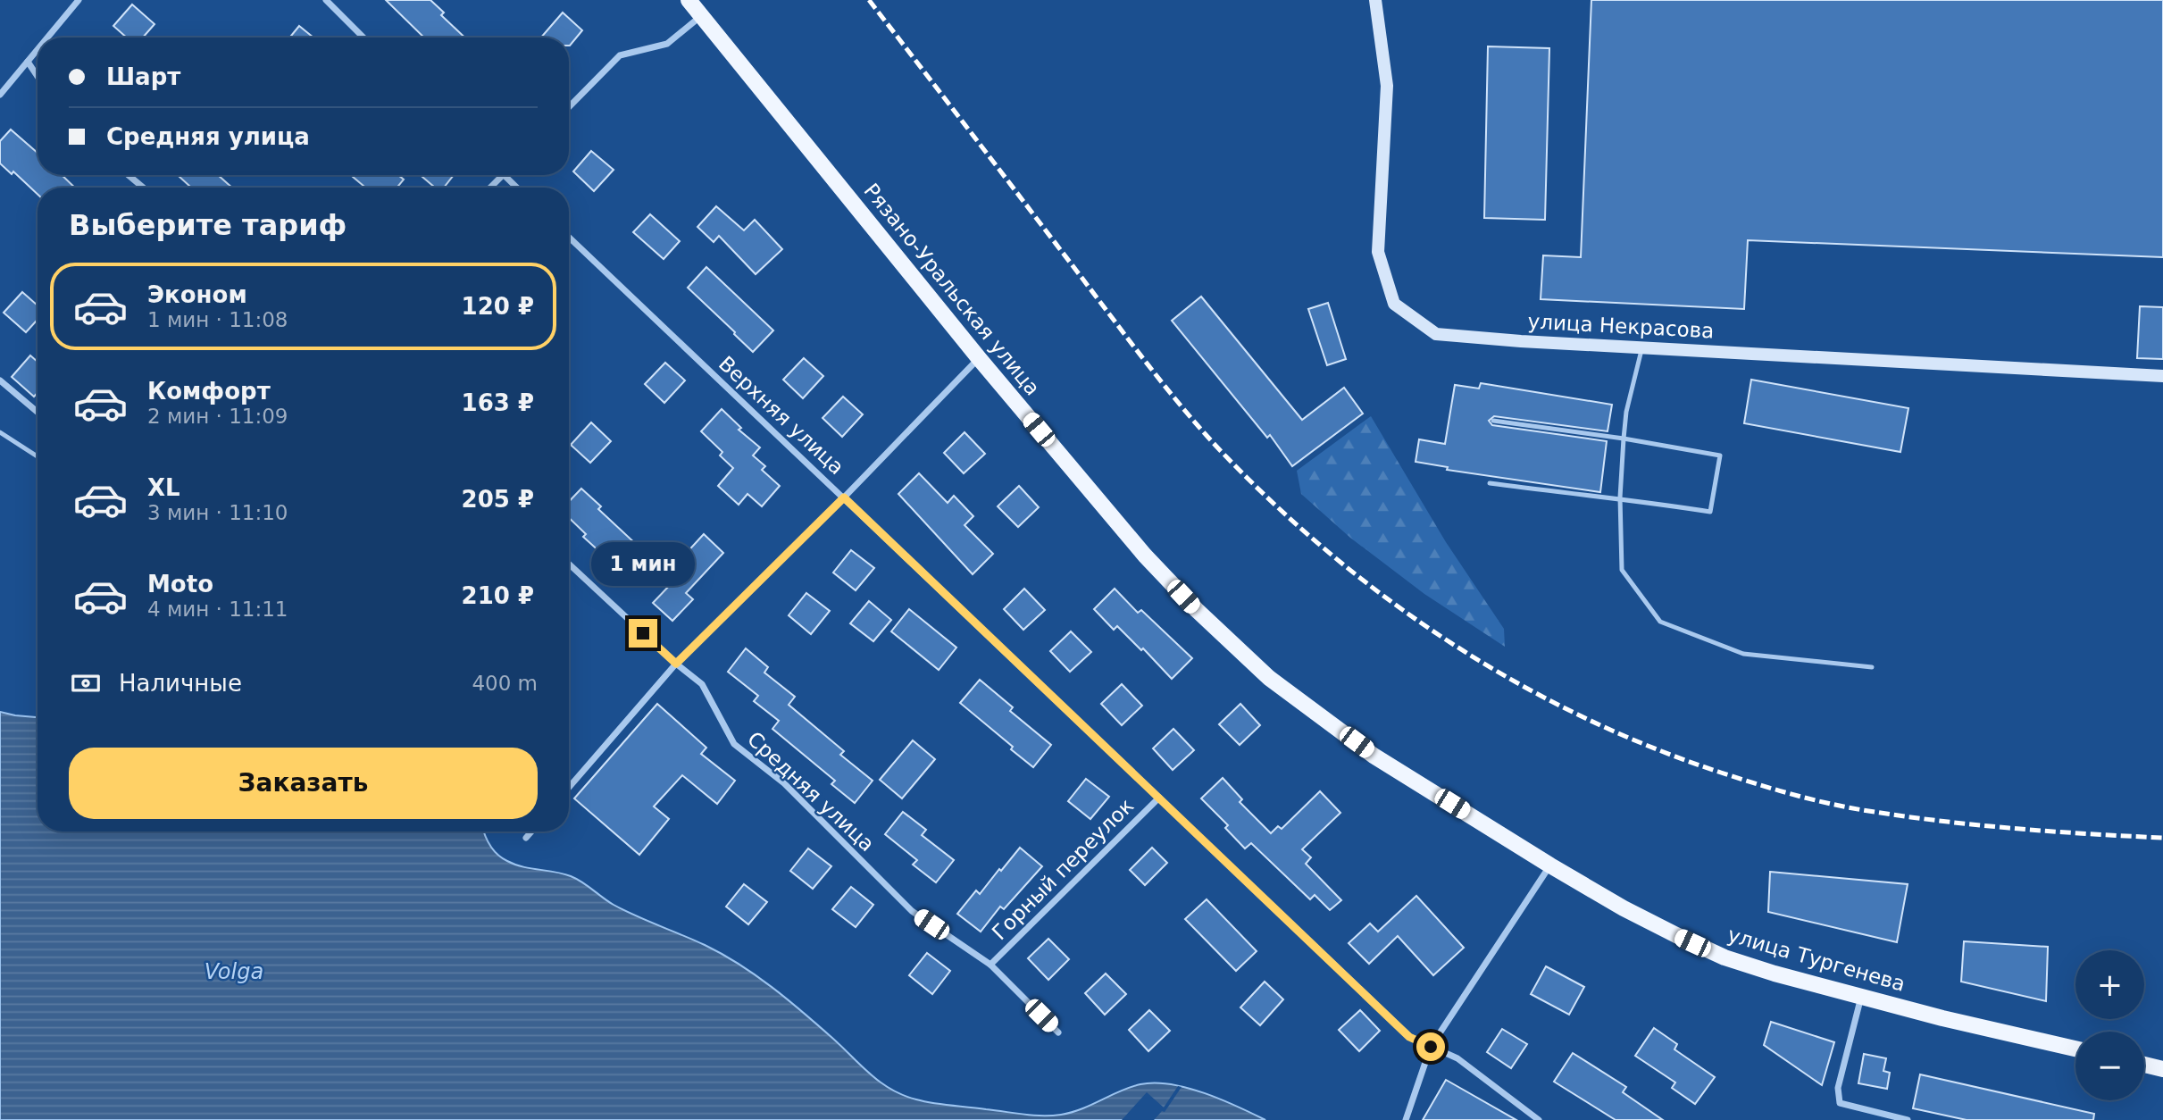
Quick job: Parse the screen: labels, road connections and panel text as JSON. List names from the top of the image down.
{
  "streets": {
    "main road": ["Рязано-Уральская улица", "улица Тургенева"],
    "street": [
      "улица Некрасова",
      "Верхняя улица",
      "Средняя улица",
      "Горный переулок"
    ]
  },
  "crossings": [
    ["Рязано-Уральская улица", "улица Тургенева"],
    ["Верхняя улица", "Горный переулок"],
    ["Средняя улица", "Горный переулок"]
  ],
  "water": ["Volga"],
  "page": {
    "banner": ["Шарт", "Средняя улица"],
    "heading": "Выберите тариф",
    "list": [
      {
        "name": "Эконом",
        "note": "1 мин · 11:08",
        "value": "120 ₽"
      },
      {
        "name": "Комфорт",
        "note": "2 мин · 11:09",
        "value": "163 ₽"
      },
      {
        "name": "XL",
        "note": "3 мин · 11:10",
        "value": "205 ₽"
      },
      {
        "name": "Moto",
        "note": "4 мин · 11:11",
        "value": "210 ₽"
      }
    ],
    "bubble": "1 мин",
    "pay": ["Наличные", "400 m"],
    "buttons": "Заказать",
    "map_buttons": ["+", "−"]
  }
}
